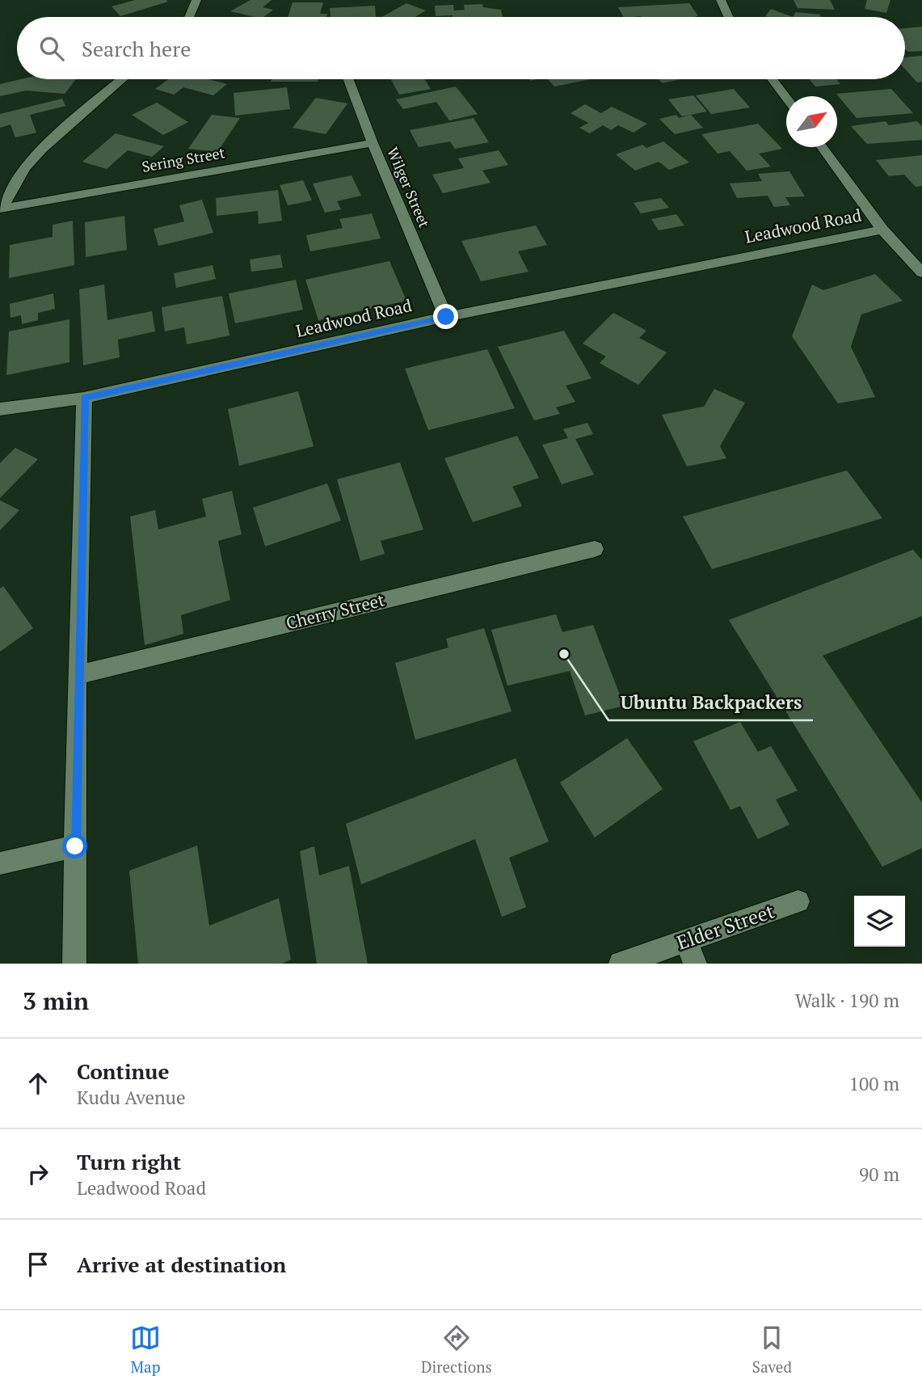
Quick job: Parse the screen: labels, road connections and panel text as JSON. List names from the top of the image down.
{
  "streets": {
    "street": [
      "Sering Street",
      "Wilger Street",
      "Leadwood Road",
      "Cherry Street",
      "Elder Street"
    ]
  },
  "crossings": [
    ["Sering Street", "Wilger Street"],
    ["Wilger Street", "Leadwood Road"]
  ],
  "places": ["Ubuntu Backpackers"],
  "north": "top right",
  "page": {
    "search": "Search here",
    "heading": ["3 min", "Walk · 190 m"],
    "list": [
      ["Continue", "Kudu Avenue", "100 m"],
      ["Turn right", "Leadwood Road", "90 m"],
      "Arrive at destination"
    ],
    "nav": ["Map", "Directions", "Saved"]
  }
}
